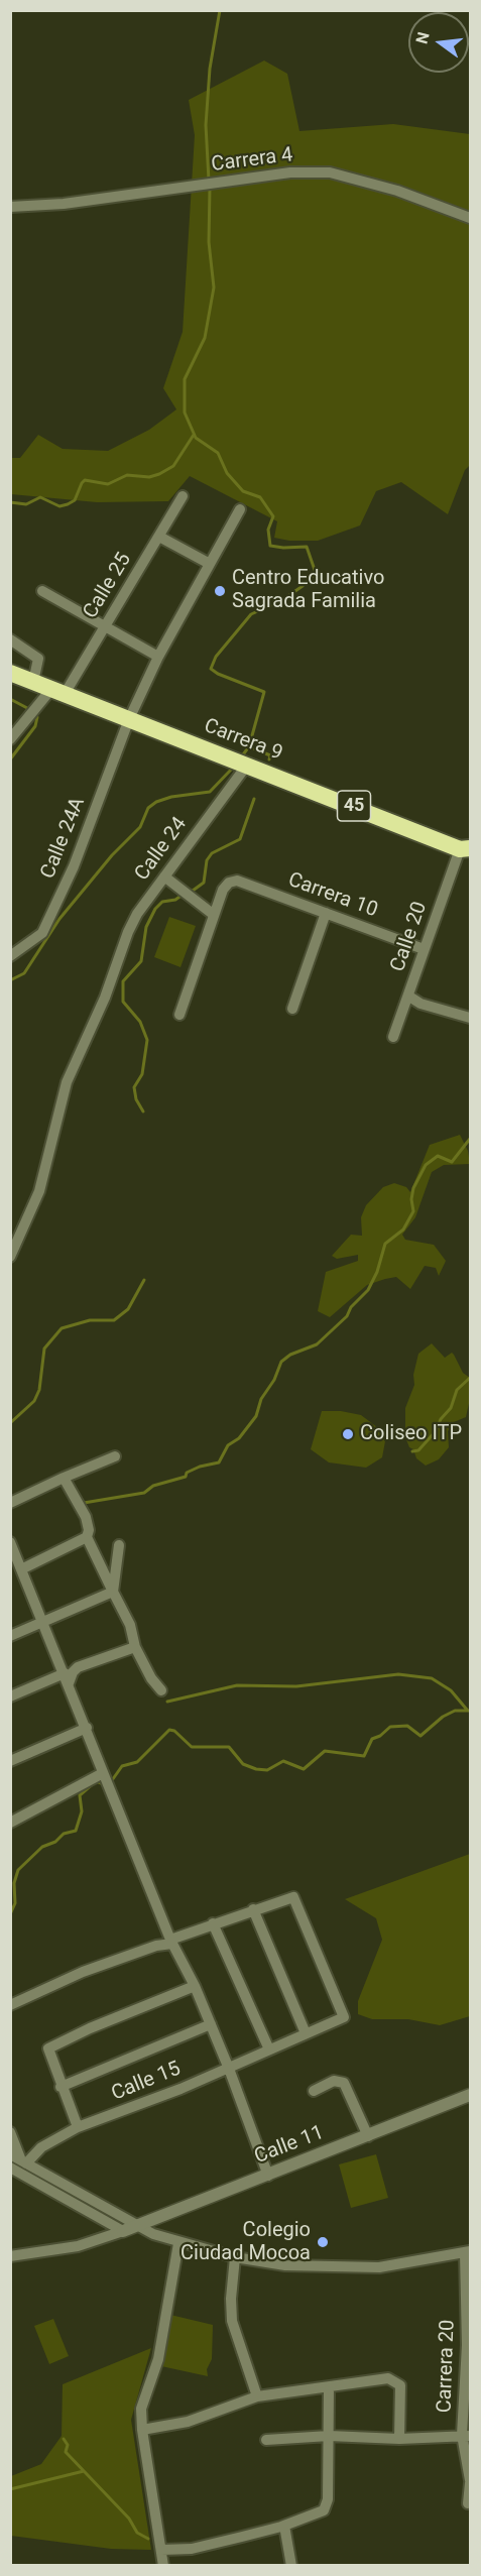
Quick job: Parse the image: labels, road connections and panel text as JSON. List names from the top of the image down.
{
  "streets": {
    "highway": ["Carrera 9", "45"],
    "street": [
      "Carrera 4",
      "Calle 25",
      "Calle 24A",
      "Calle 24",
      "Carrera 10",
      "Calle 20",
      "Calle 15",
      "Calle 11",
      "Carrera 20"
    ]
  },
  "crossings": [
    ["Calle 25", "Carrera 9"],
    ["Carrera 9", "Calle 24A"],
    ["Carrera 9", "Calle 24"],
    ["Carrera 9", "Calle 20"],
    ["Carrera 10", "Calle 20"]
  ],
  "places": ["Centro Educativo Sagrada Familia", "Coliseo ITP", "Colegio Ciudad Mocoa"],
  "north": "left"
}
